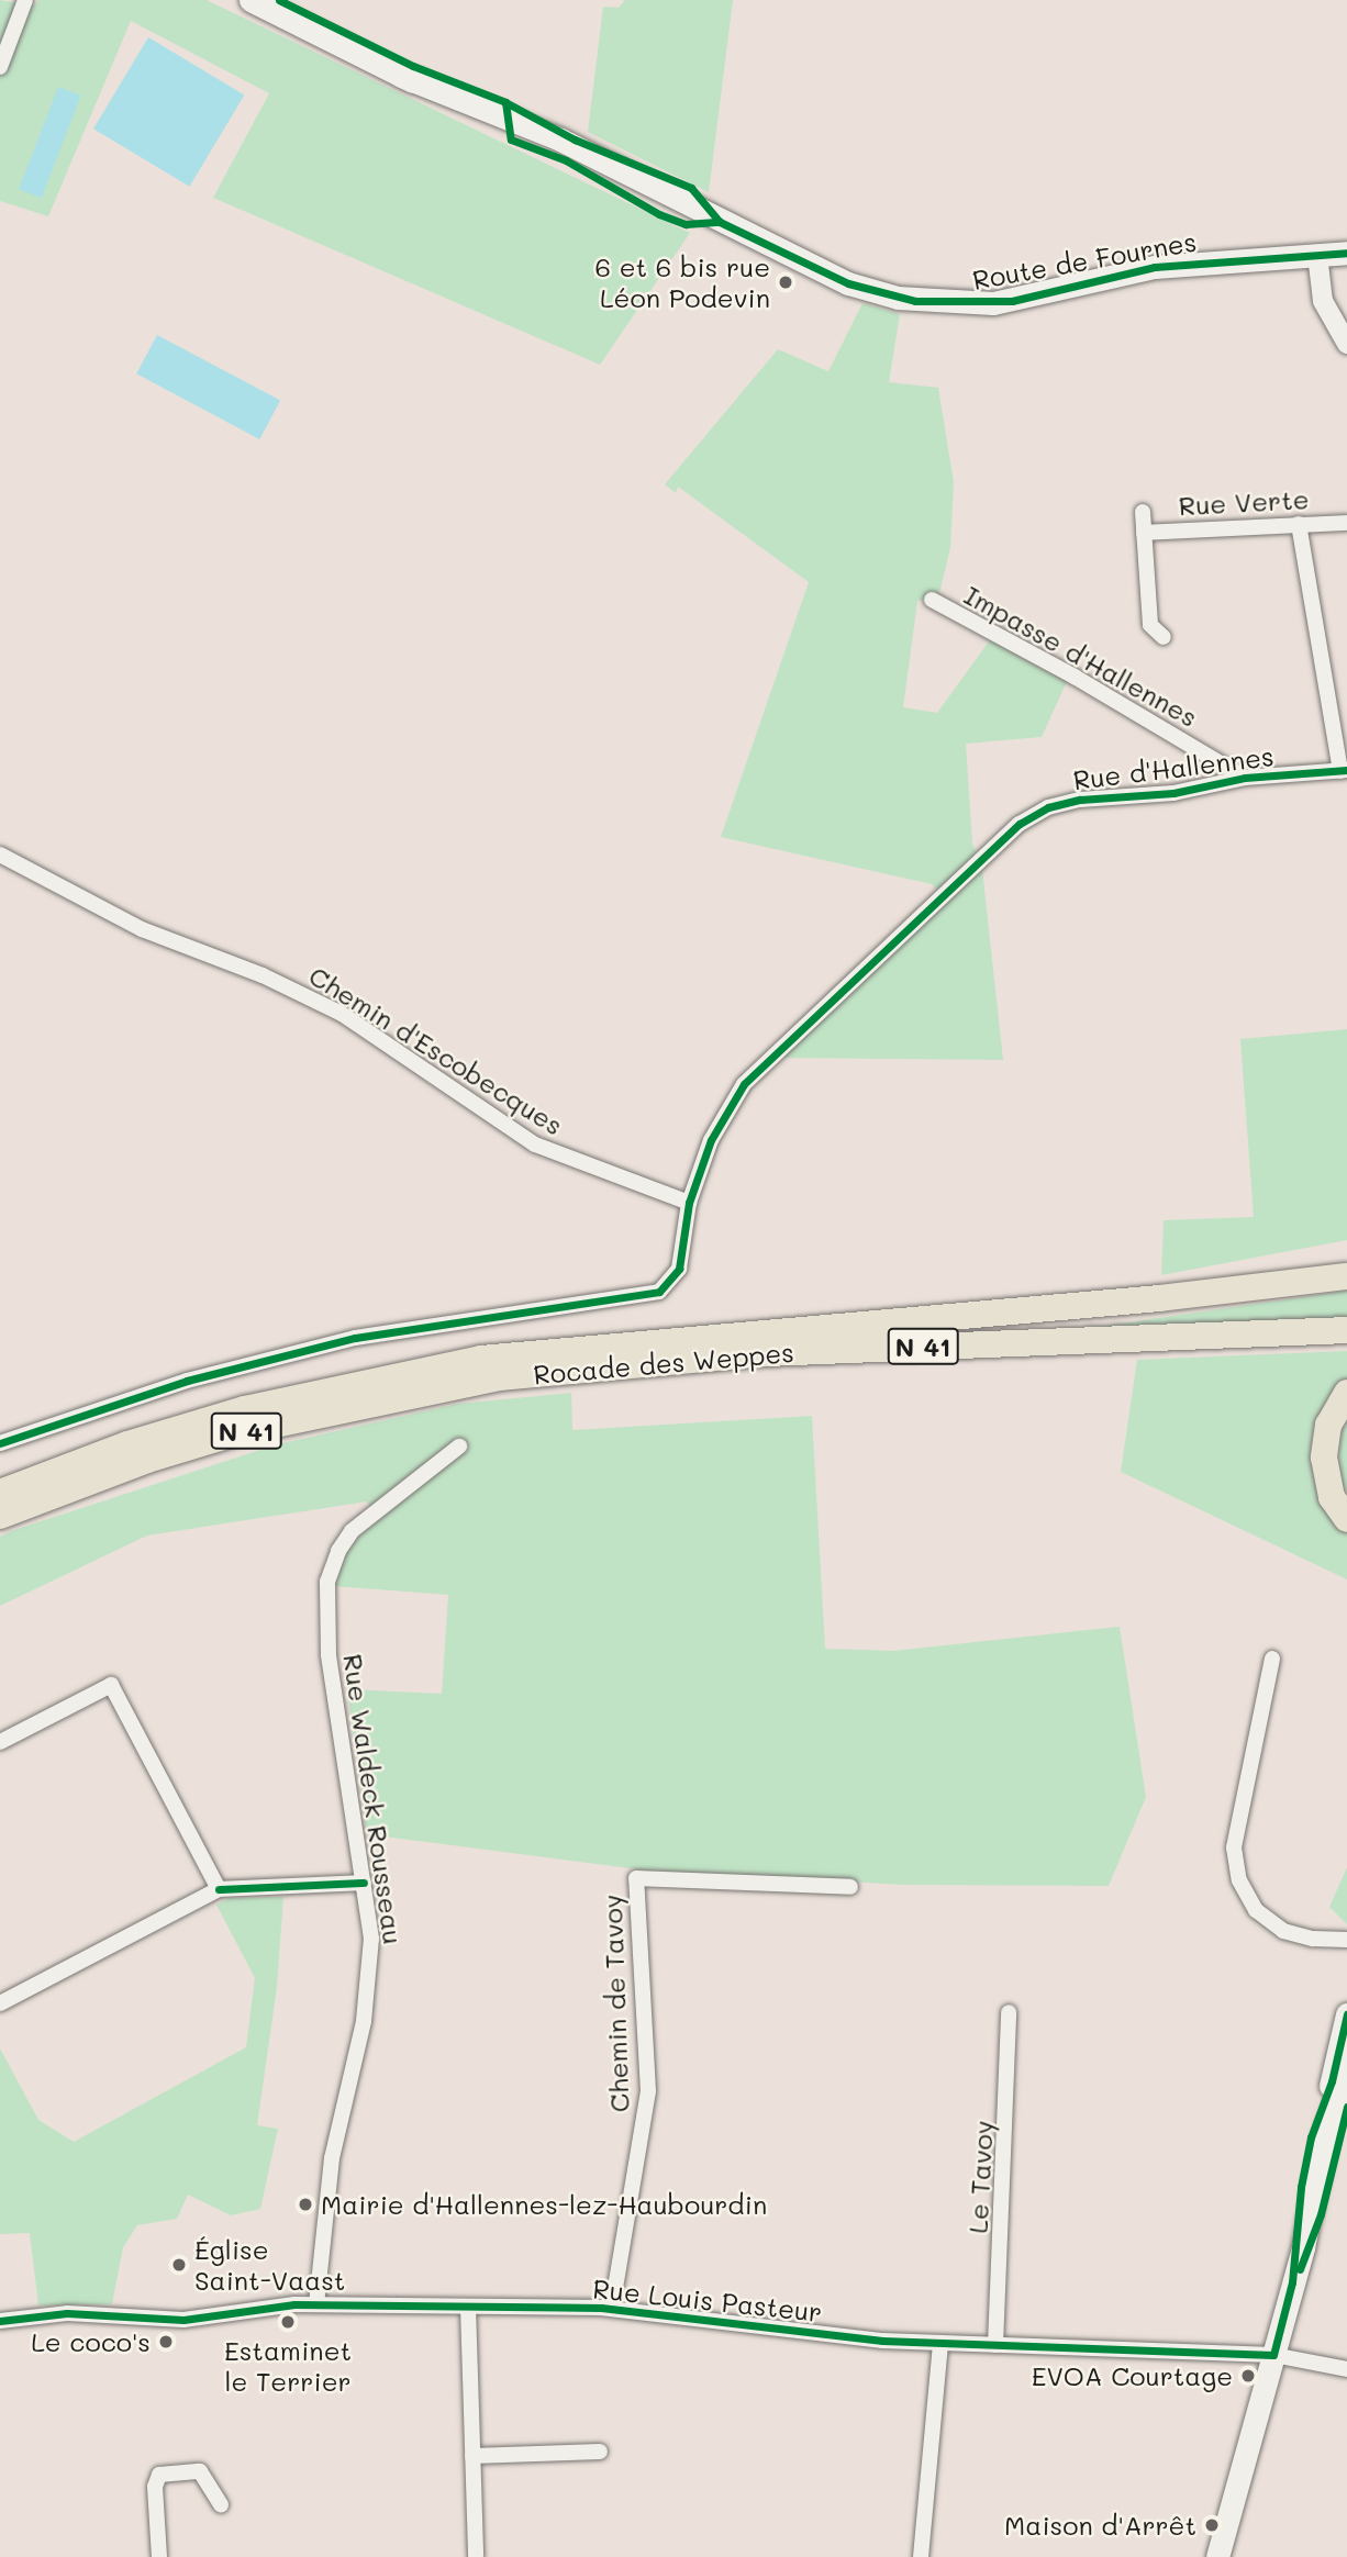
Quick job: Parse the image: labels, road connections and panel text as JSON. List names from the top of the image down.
{
  "streets": {
    "highway": ["N 41", "Rocade des Weppes"],
    "main road": ["Route de Fournes"],
    "street": [
      "Rue Verte",
      "Impasse d'Hallennes",
      "Rue d'Hallennes",
      "Chemin d'Escobecques",
      "Rue Waldeck Rousseau",
      "Chemin de Tavoy",
      "Le Tavoy",
      "Rue Louis Pasteur"
    ]
  },
  "crossings": [
    ["Impasse d'Hallennes", "Rue d'Hallennes"],
    ["Rue d'Hallennes", "Chemin d'Escobecques"],
    ["N 41", "Rocade des Weppes"],
    ["Rue Waldeck Rousseau", "Rue Louis Pasteur"],
    ["Chemin de Tavoy", "Rue Louis Pasteur"],
    ["Le Tavoy", "Rue Louis Pasteur"]
  ],
  "places": [
    "6 et 6 bis rue Léon Podevin",
    "Mairie d'Hallennes-lez-Haubourdin",
    "Église Saint-Vaast",
    "Estaminet le Terrier",
    "Le coco's",
    "EVOA Courtage",
    "Maison d'Arrêt"
  ]
}
